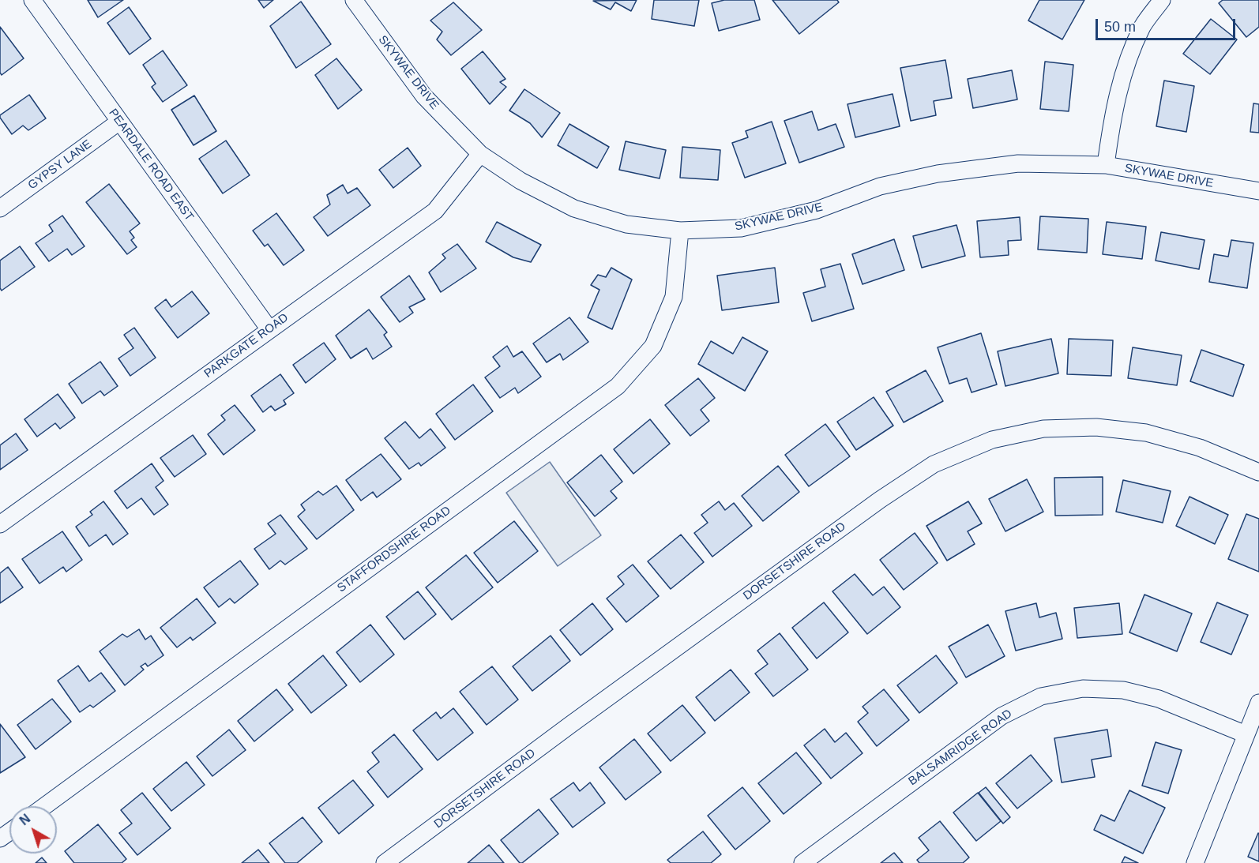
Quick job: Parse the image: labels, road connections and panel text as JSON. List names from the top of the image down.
{
  "streets": {
    "street": [
      "SKYWAE DRIVE",
      "GYPSY LANE",
      "PEARDALE ROAD EAST",
      "PARKGATE ROAD",
      "STAFFORDSHIRE ROAD",
      "DORSETSHIRE ROAD",
      "BALSAMRIDGE ROAD"
    ]
  },
  "crossings": [
    ["SKYWAE DRIVE", "PARKGATE ROAD"],
    ["SKYWAE DRIVE", "STAFFORDSHIRE ROAD"],
    ["GYPSY LANE", "PEARDALE ROAD EAST"],
    ["PEARDALE ROAD EAST", "PARKGATE ROAD"]
  ],
  "scale_bar": "50 m",
  "north": "top left"
}
